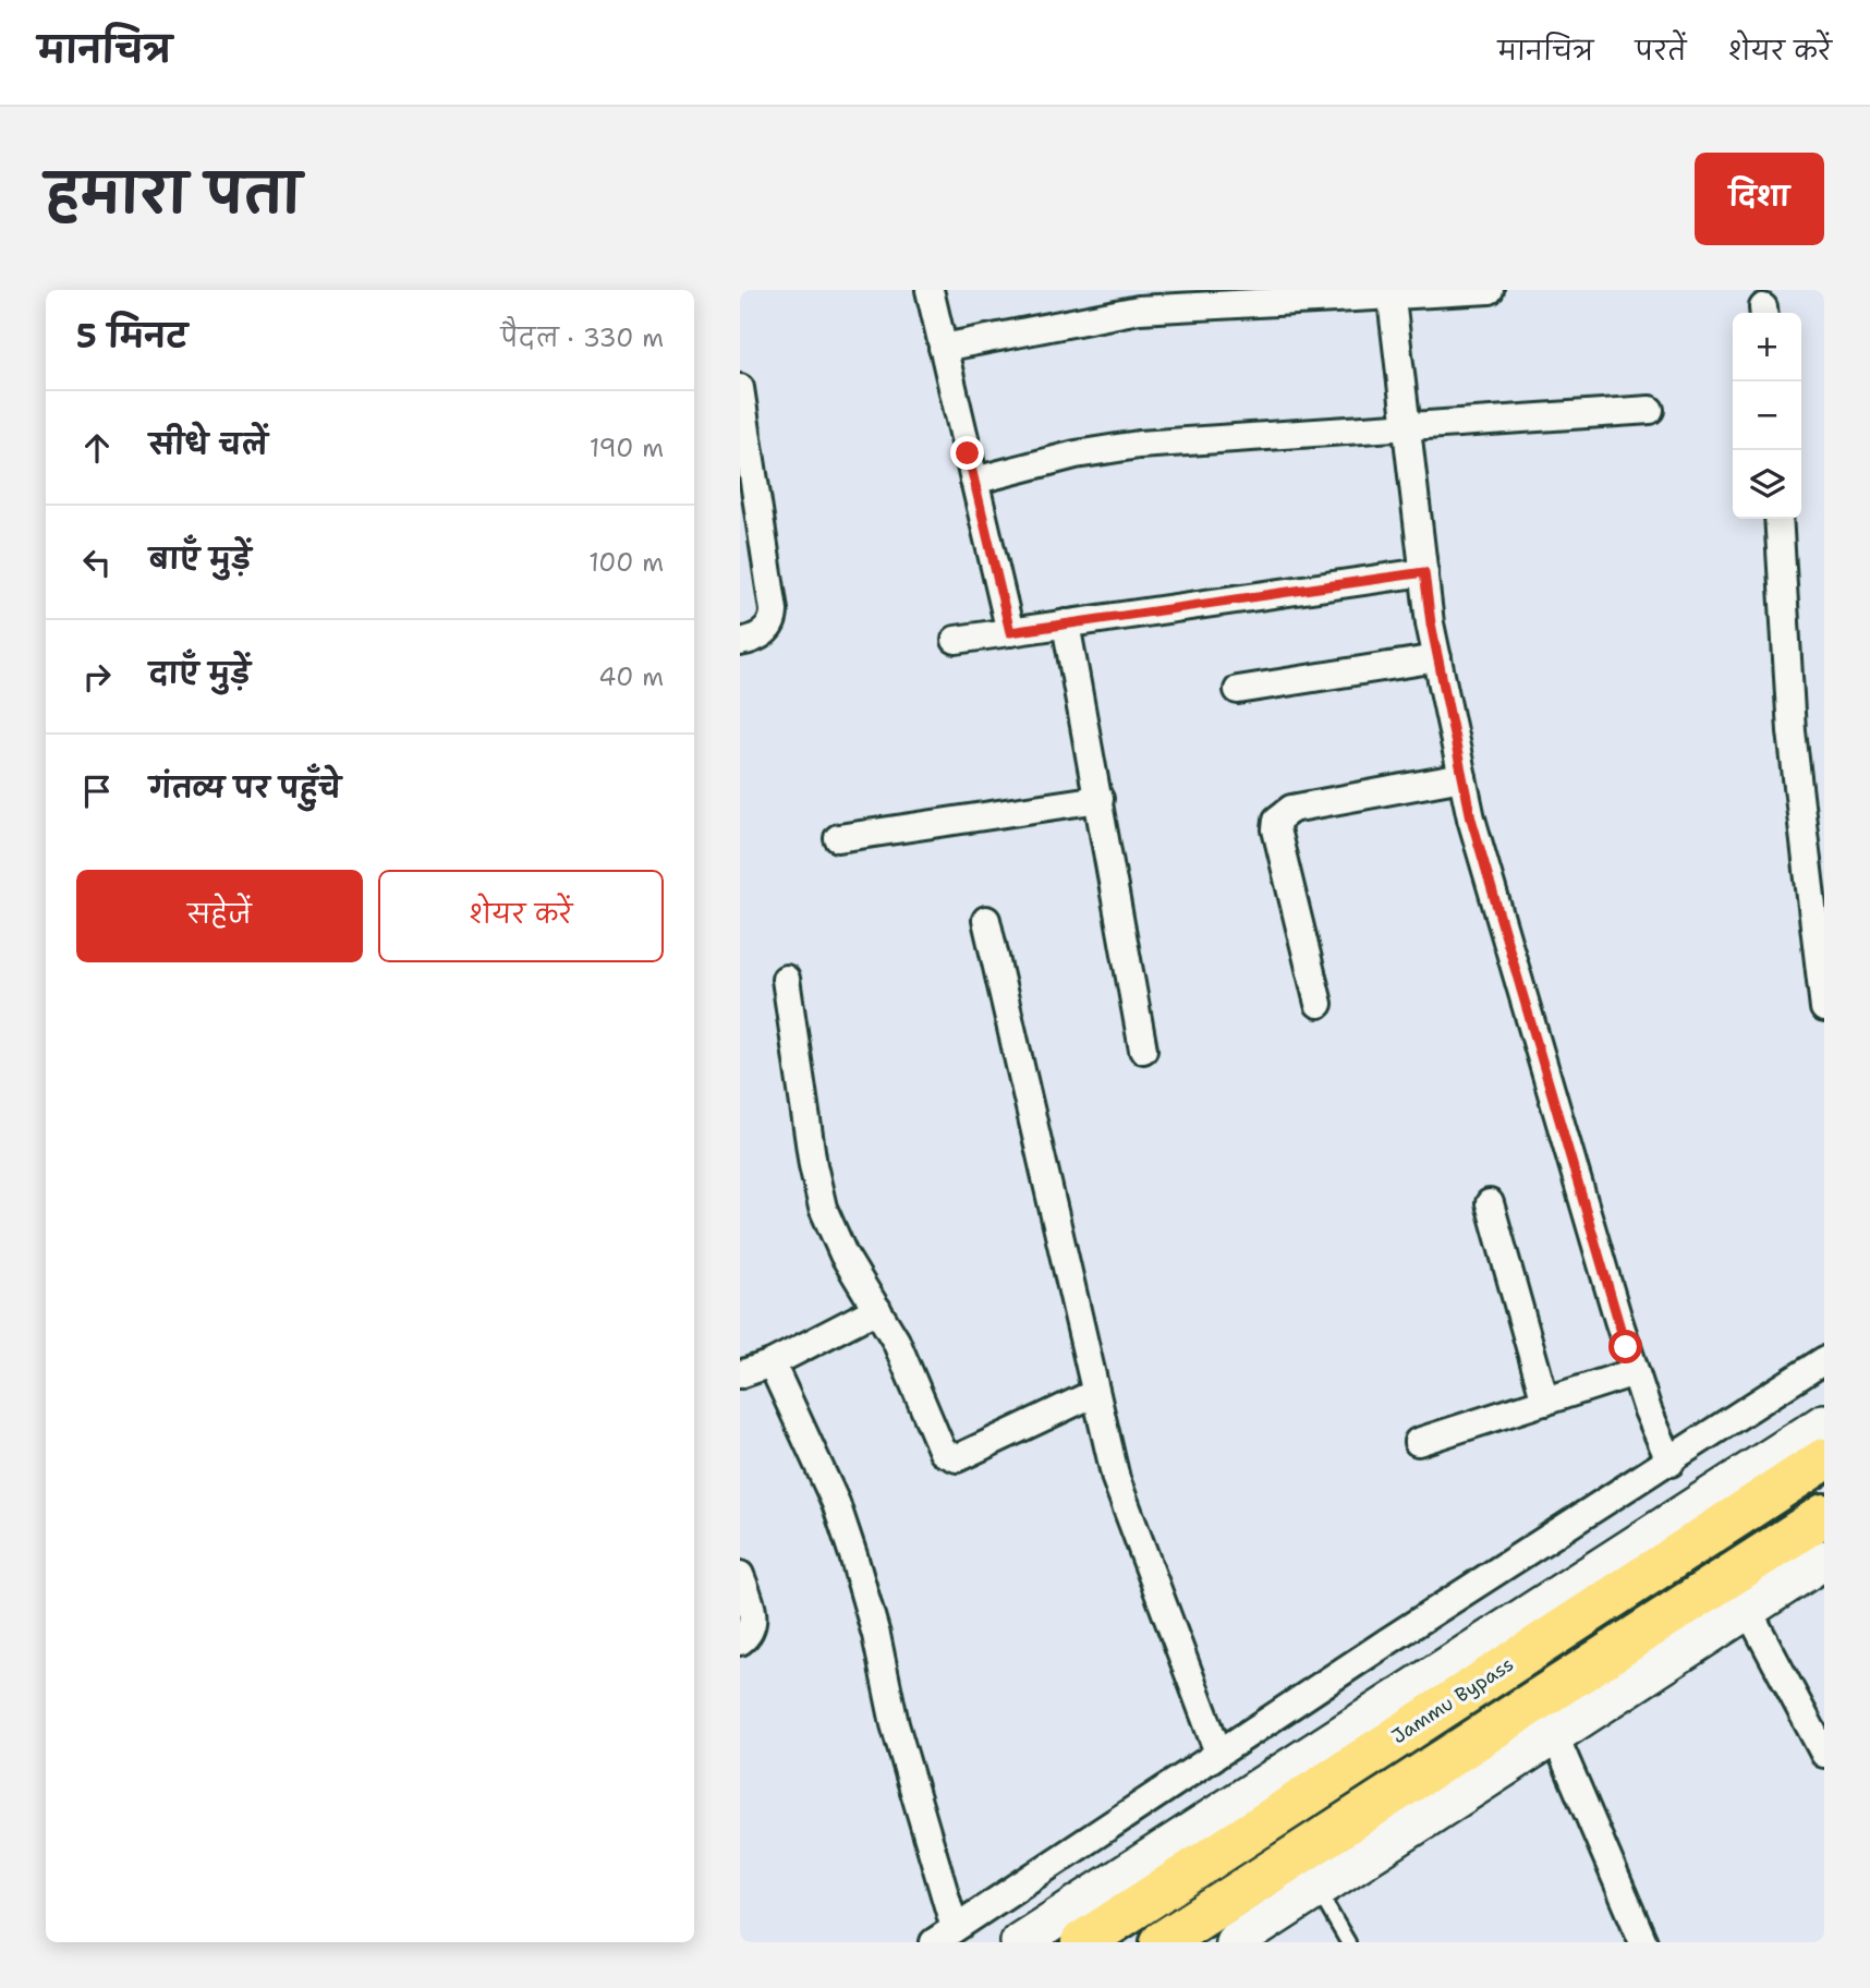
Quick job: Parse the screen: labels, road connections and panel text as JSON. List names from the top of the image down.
{
  "streets": {
    "highway": ["Jammu Bypass"]
  },
  "page": {
    "header": "मानचित्र",
    "nav": ["मानचित्र", "परतें", "शेयर करें"],
    "title": "हमारा पता",
    "buttons": [
      "दिशा",
      ["सहेजें", "शेयर करें"]
    ],
    "heading": ["5 मिनट", "पैदल · 330 m"],
    "map_buttons": ["+", "−"],
    "list": [
      ["सीधे चलें", "190 m"],
      ["बाएँ मुड़ें", "100 m"],
      ["दाएँ मुड़ें", "40 m"],
      "गंतव्य पर पहुँचे"
    ]
  }
}
